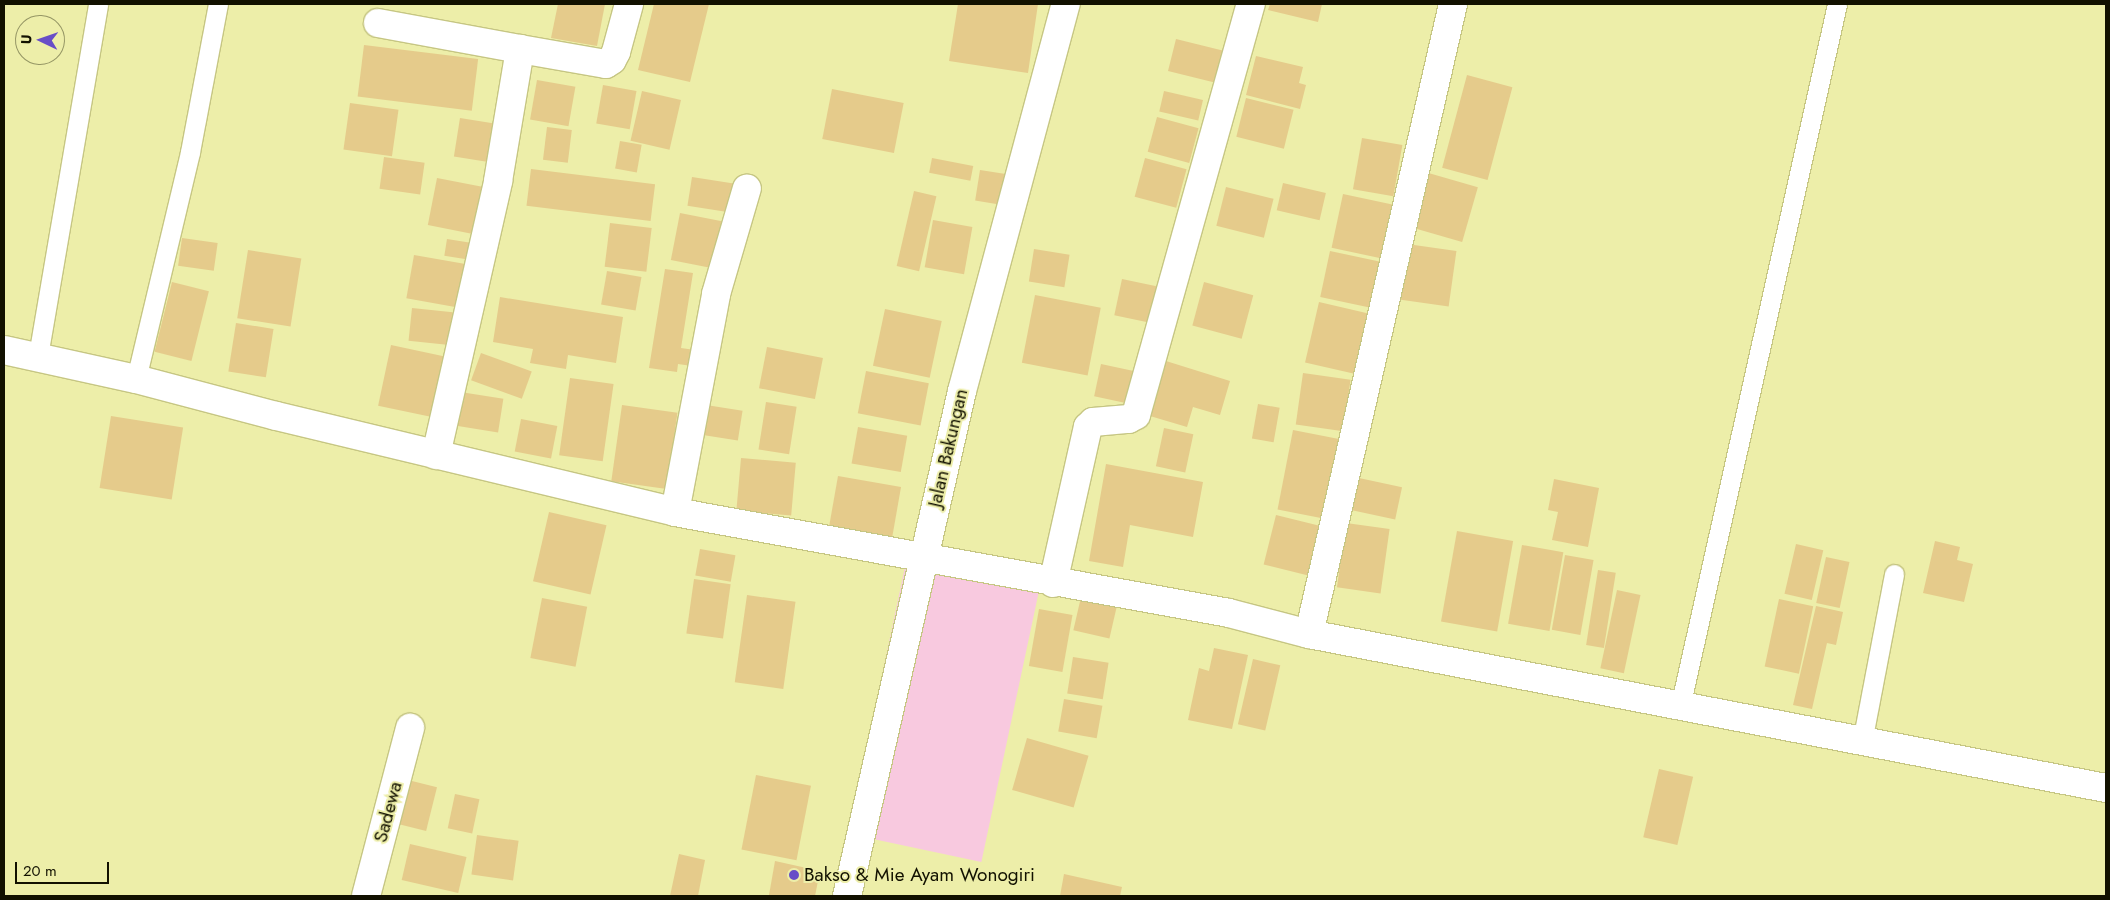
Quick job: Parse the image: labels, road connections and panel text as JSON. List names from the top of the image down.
{
  "streets": {
    "street": ["Jalan Bakungan", "Sadewa"]
  },
  "places": ["Bakso & Mie Ayam Wonogiri"],
  "scale_bar": "20 m",
  "north": "left"
}
